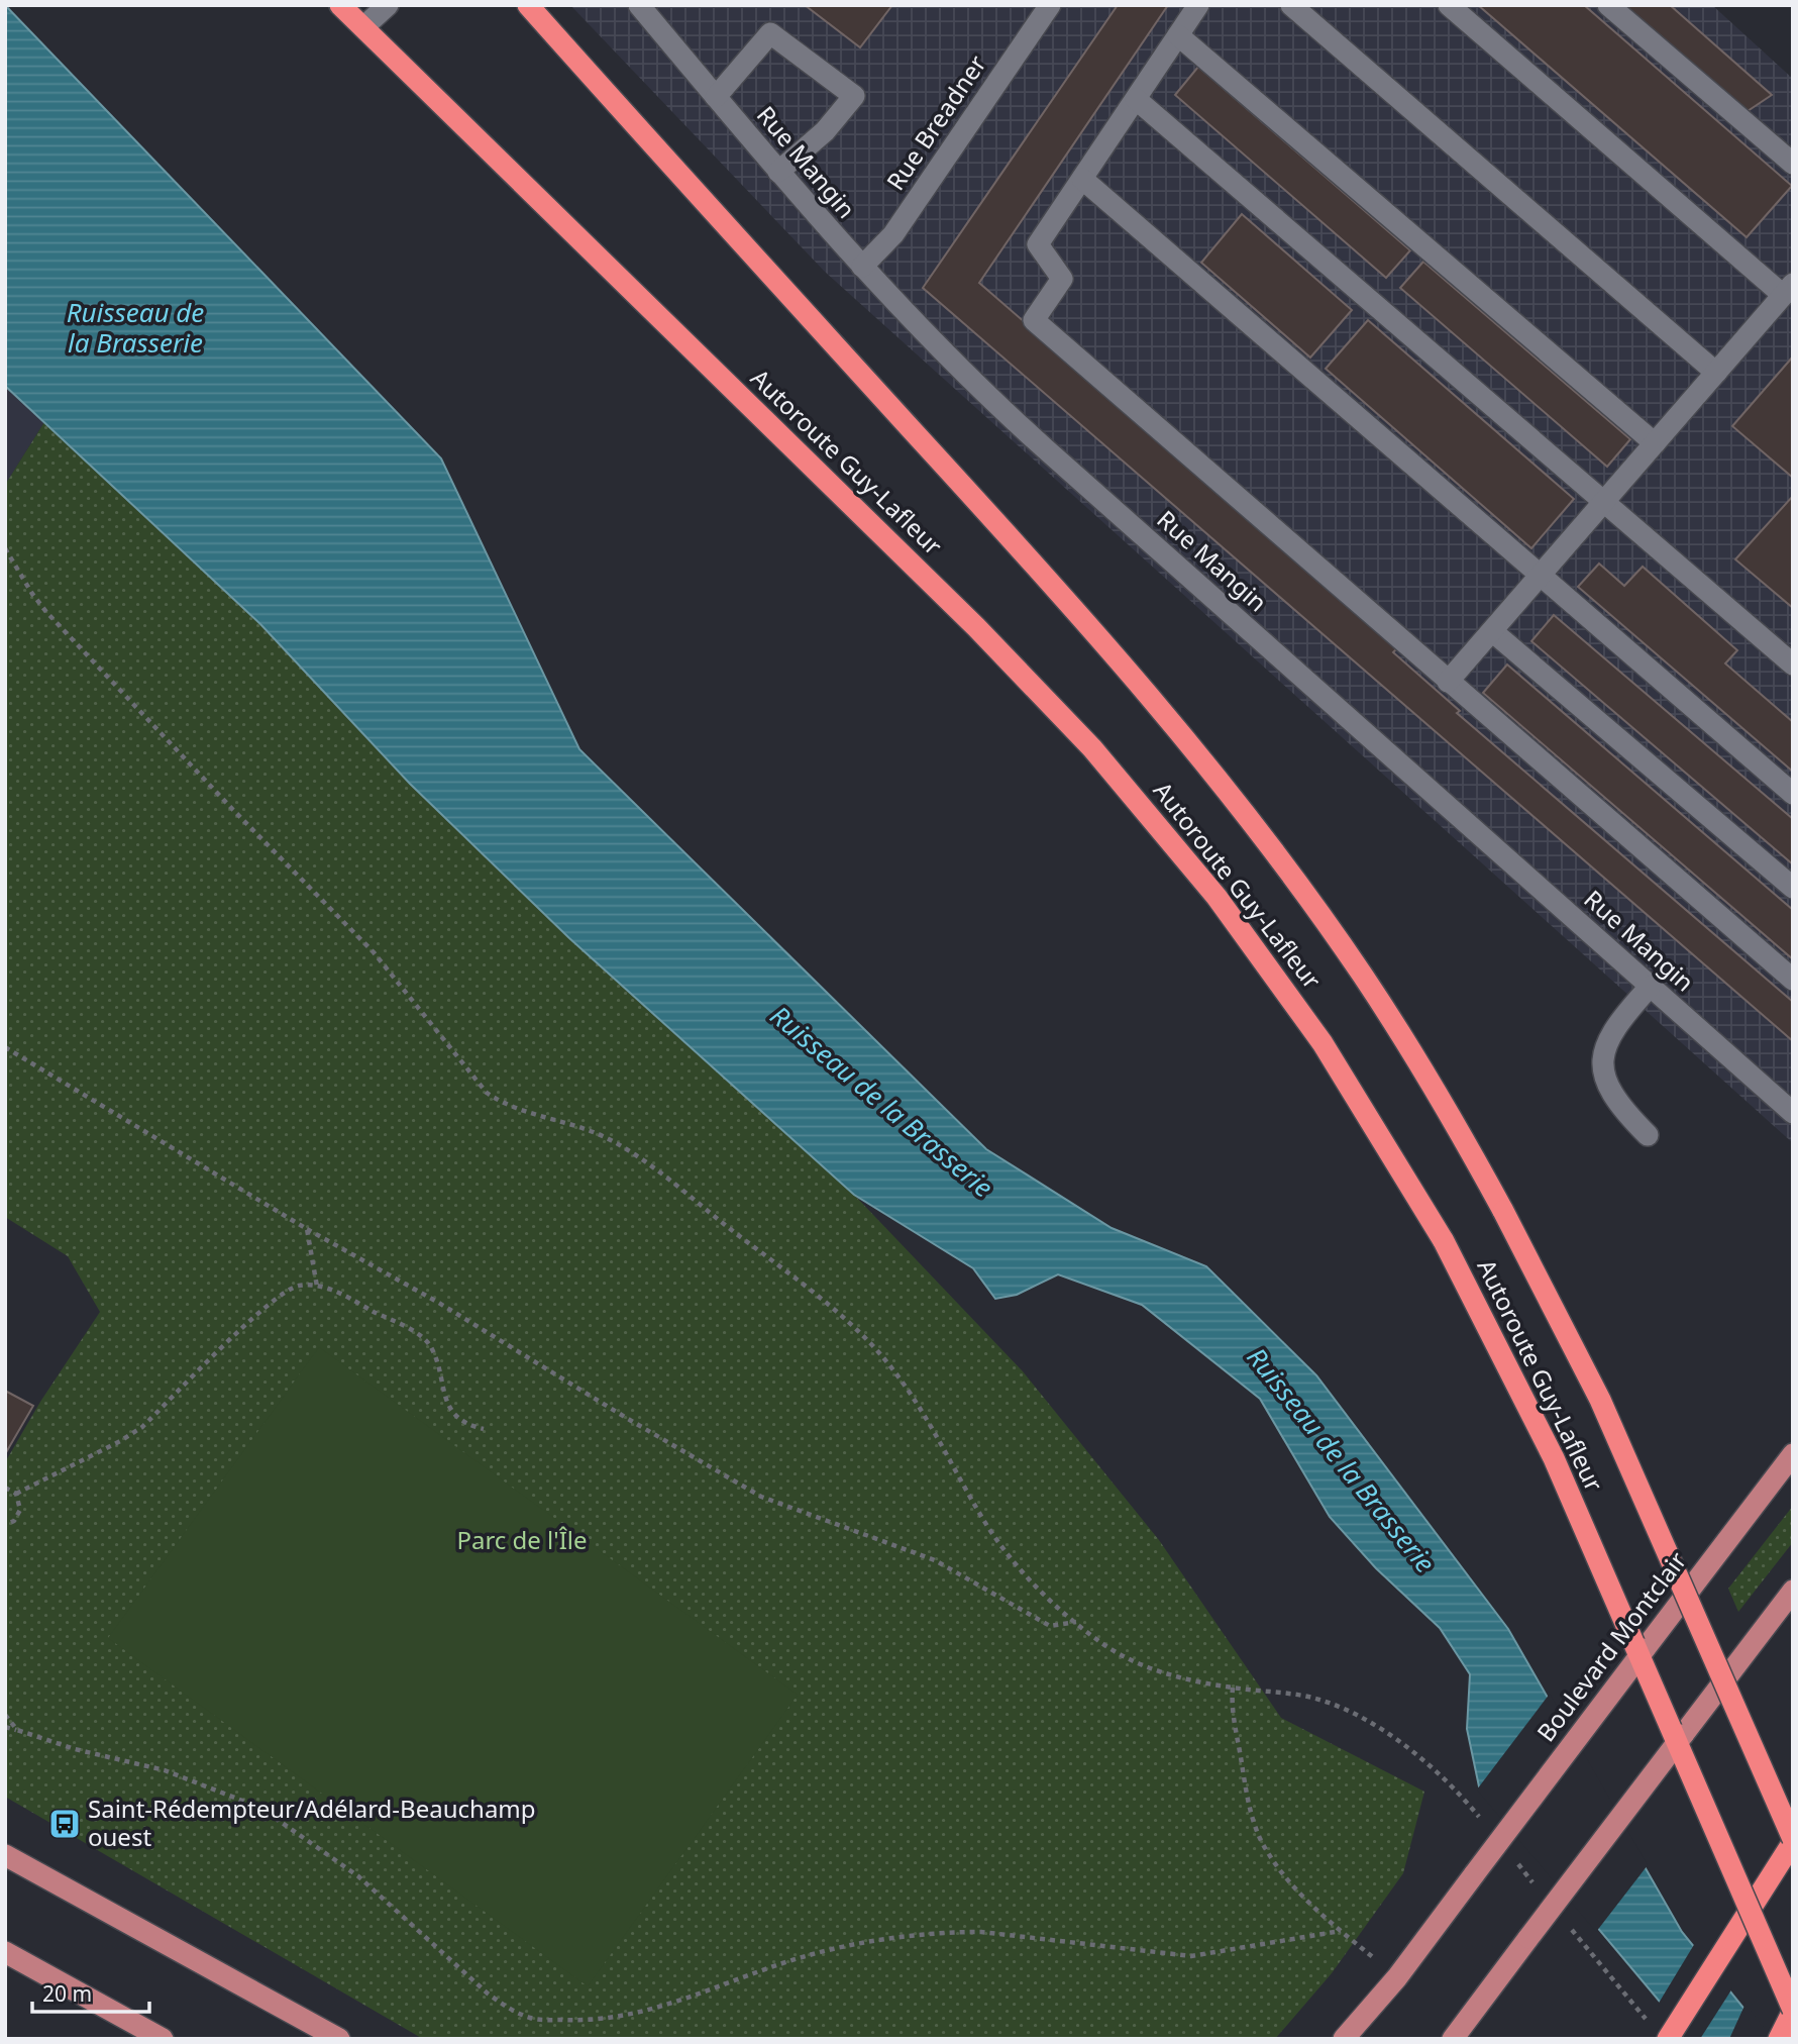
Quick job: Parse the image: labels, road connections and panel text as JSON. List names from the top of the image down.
{
  "streets": {
    "highway": ["Autoroute Guy-Lafleur"],
    "main road": ["Boulevard Montclair"],
    "street": ["Rue Breadner", "Rue Mangin"]
  },
  "crossings": [
    ["Rue Breadner", "Rue Mangin"]
  ],
  "water": ["Ruisseau de la Brasserie"],
  "parks": ["Parc de l'Île"],
  "places": {
    "bus stop": ["Saint-Rédempteur/Adélard-Beauchamp ouest"]
  },
  "scale_bar": "20 m"
}
